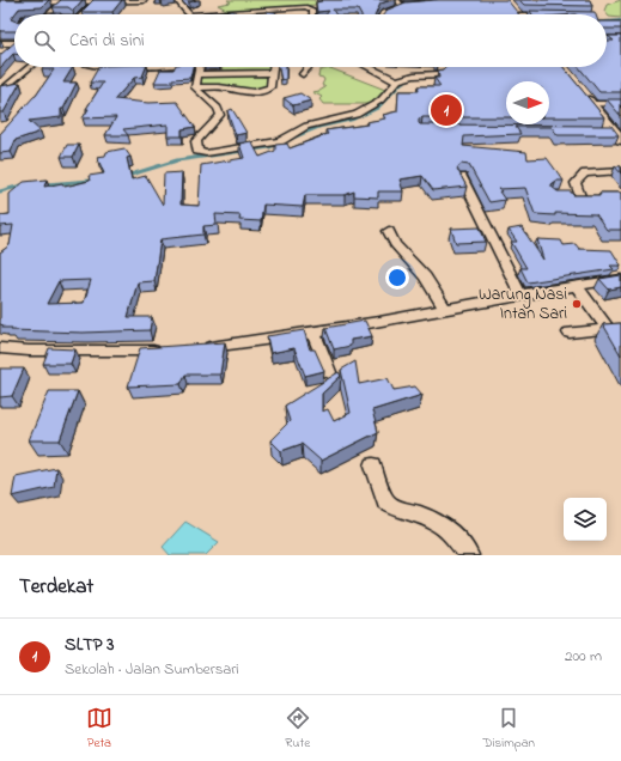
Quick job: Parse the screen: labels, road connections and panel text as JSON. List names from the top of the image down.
{
  "places": ["Warung Nasi Intan Sari"],
  "north": "right",
  "page": {
    "search": "Cari di sini",
    "pins": "1",
    "heading": "Terdekat",
    "list": [
      {
        "mark": "1",
        "name": "SLTP 3",
        "note": "Sekolah · Jalan Sumbersari",
        "value": "200 m"
      }
    ],
    "nav": ["Peta", "Rute", "Disimpan"]
  }
}
